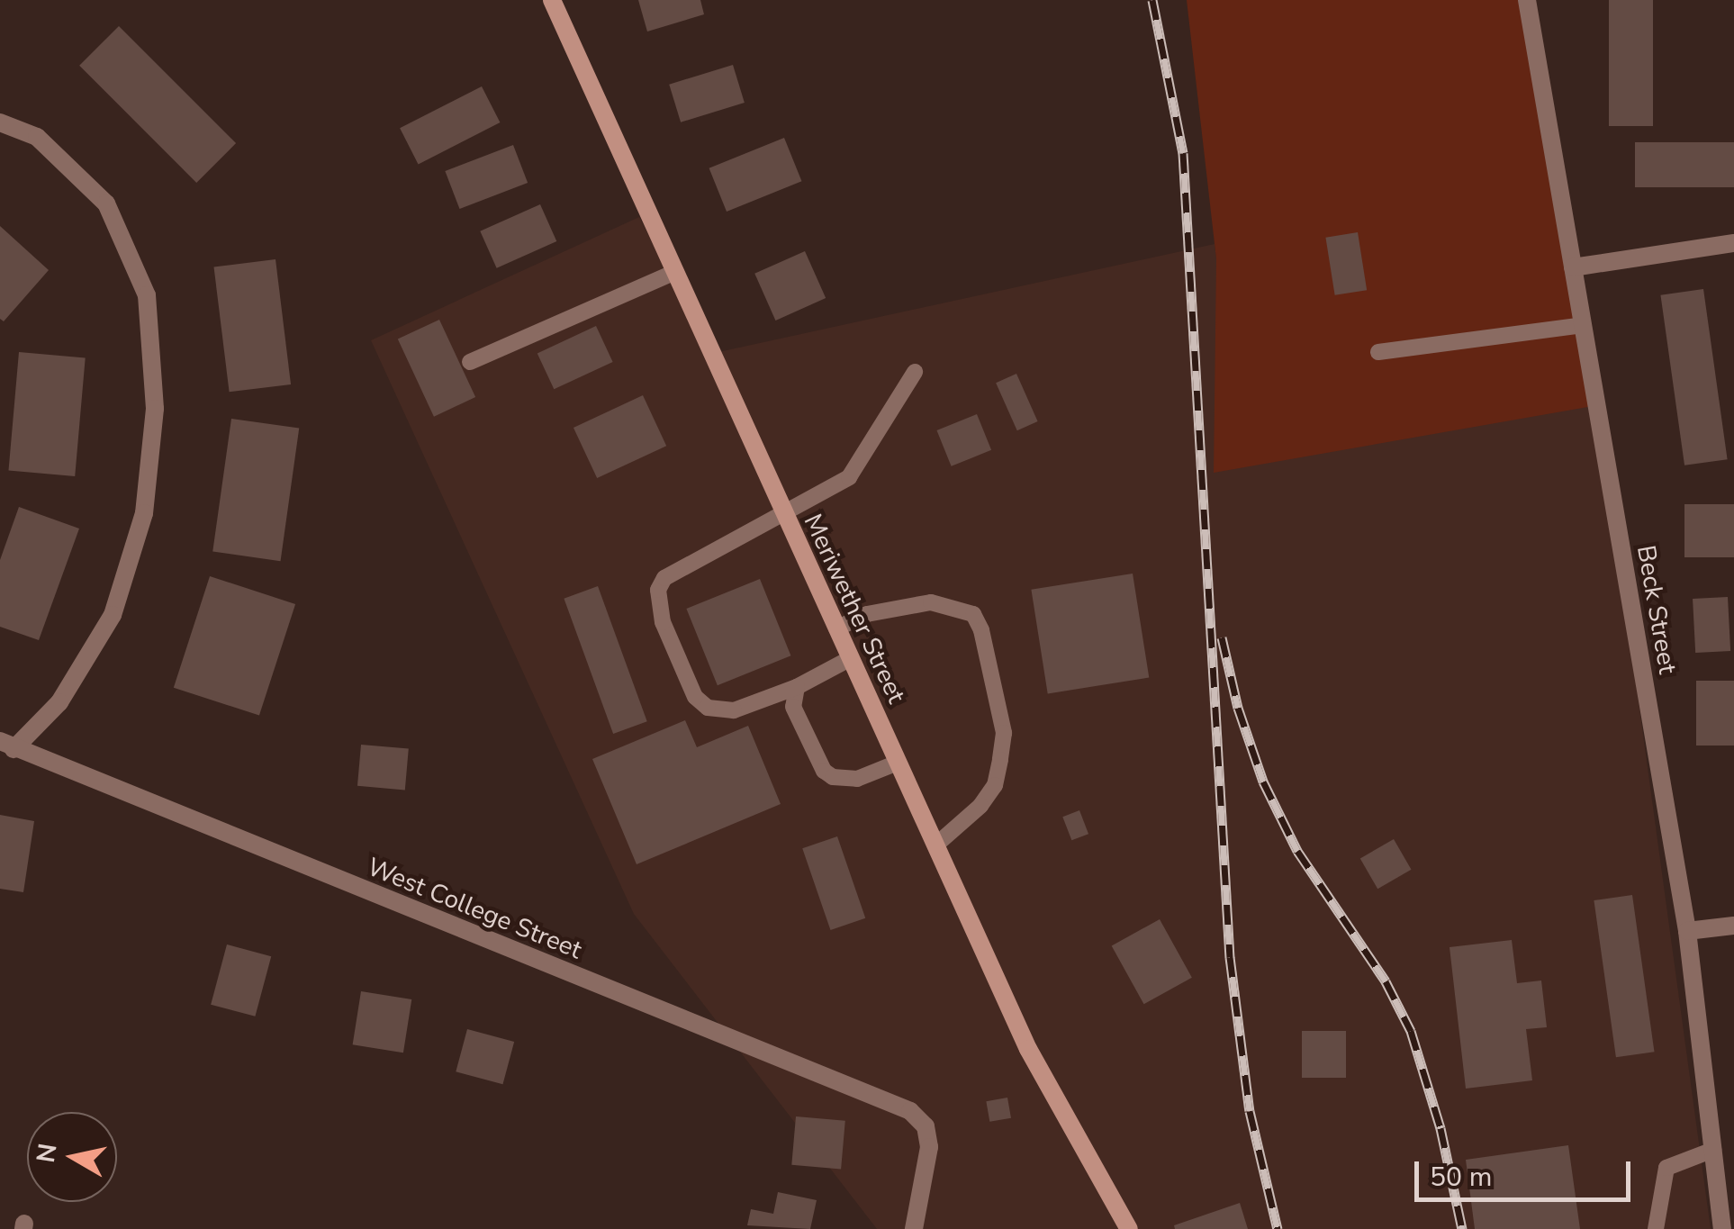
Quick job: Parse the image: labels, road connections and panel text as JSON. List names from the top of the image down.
{
  "streets": {
    "street": ["Meriwether Street", "Beck Street", "West College Street"]
  },
  "scale_bar": "50 m",
  "north": "left"
}
